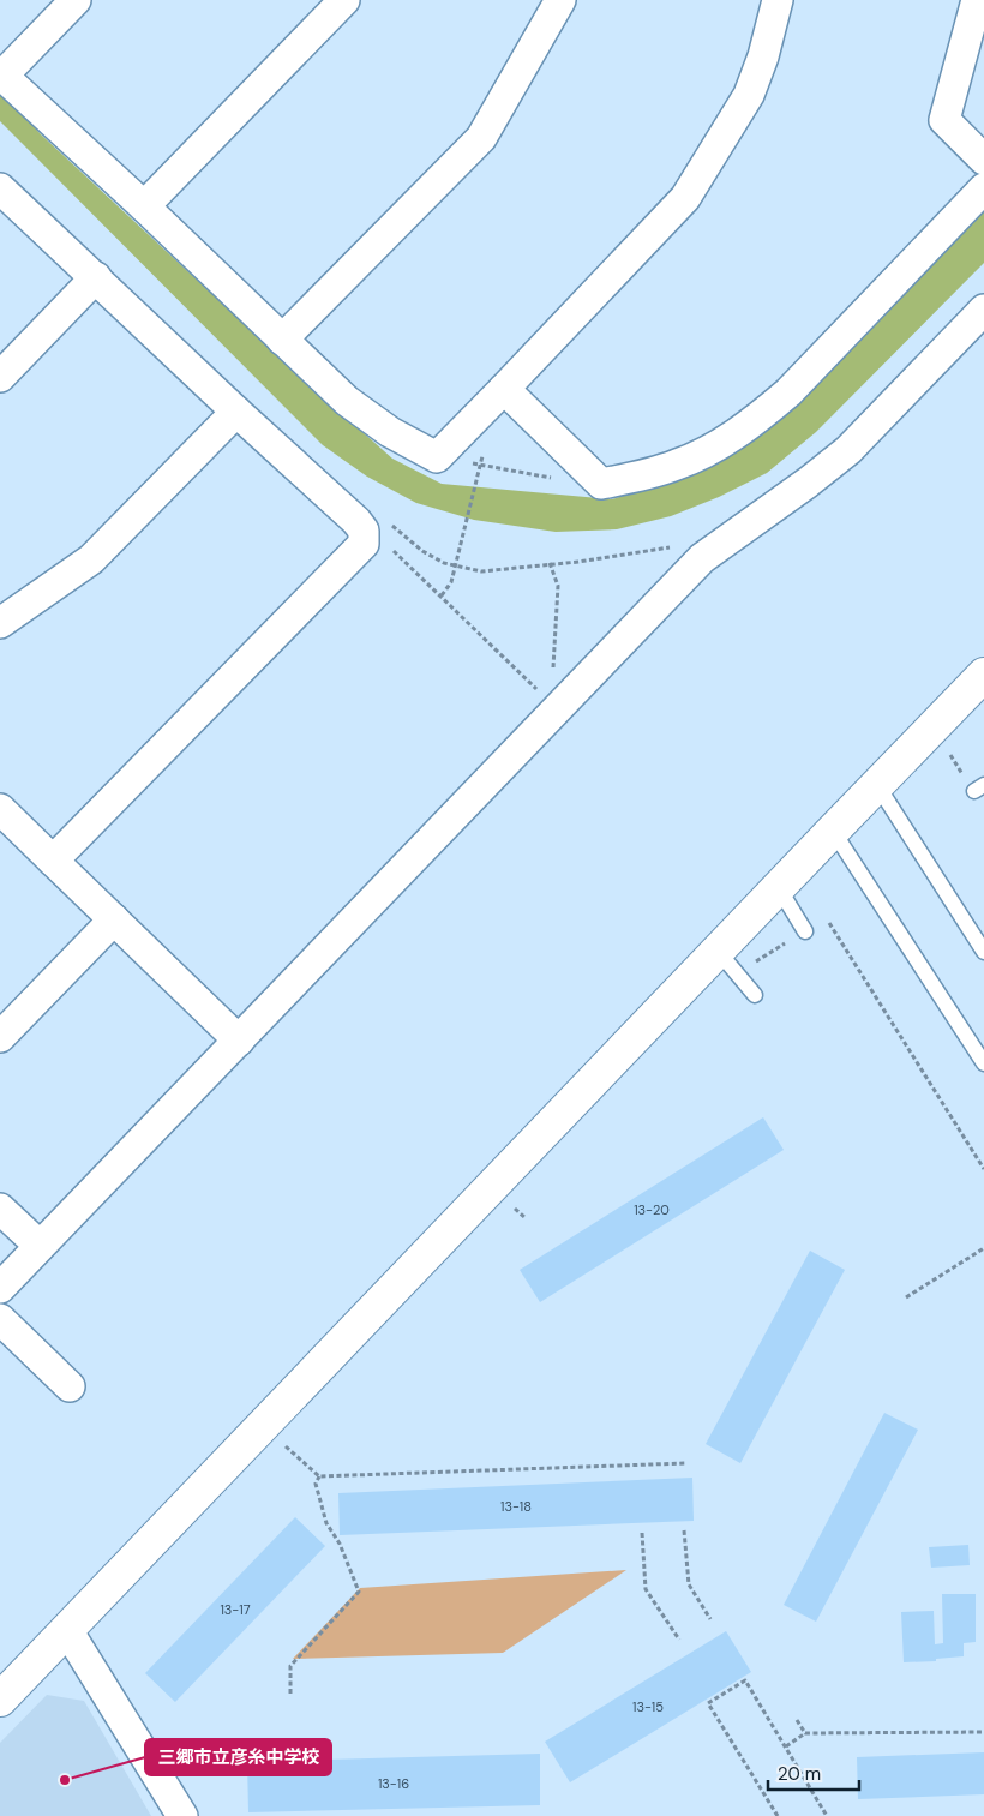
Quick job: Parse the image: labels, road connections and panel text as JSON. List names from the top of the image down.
{
  "places": ["三郷市立彦糸中学校"],
  "house_numbers": [
    "13-20",
    "13-18",
    "13-17",
    "13-15",
    "13-16"
  ],
  "scale_bar": "20 m"
}
